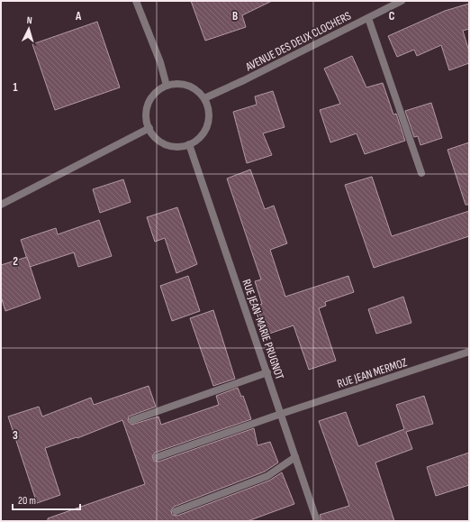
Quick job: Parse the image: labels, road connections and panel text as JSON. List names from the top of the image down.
{
  "streets": {
    "street": ["AVENUE DES DEUX CLOCHERS", "RUE JEAN-MARIE PRUGNOT", "RUE JEAN MERMOZ"]
  },
  "crossings": [
    ["AVENUE DES DEUX CLOCHERS", "RUE JEAN-MARIE PRUGNOT"],
    ["RUE JEAN-MARIE PRUGNOT", "RUE JEAN MERMOZ"]
  ],
  "scale_bar": "20 m",
  "north": "top",
  "grid": {
    "columns": ["A", "B", "C"],
    "rows": ["1", "2", "3"]
  }
}
